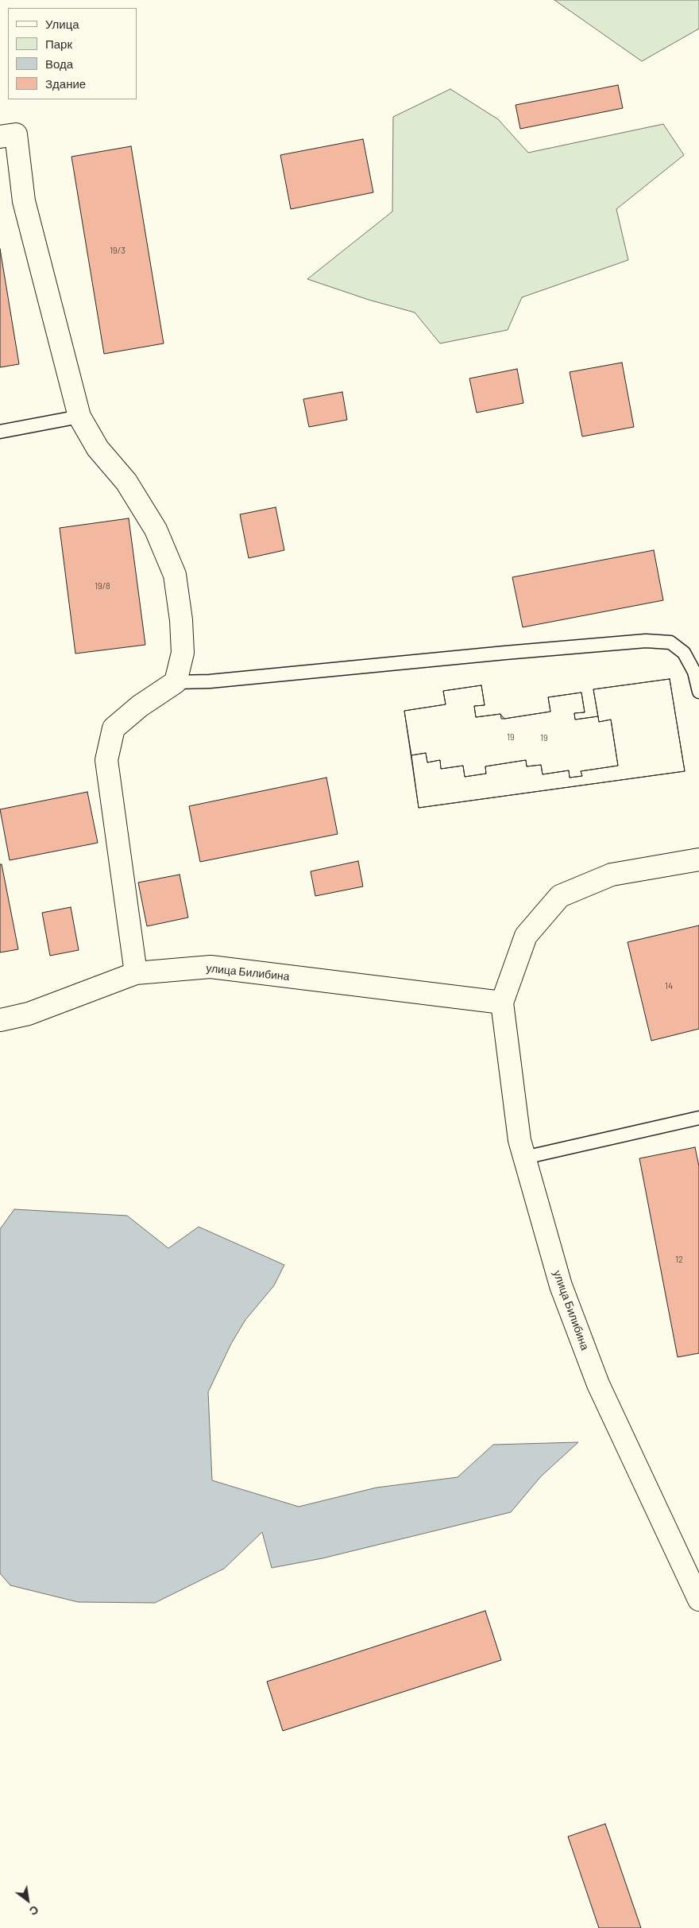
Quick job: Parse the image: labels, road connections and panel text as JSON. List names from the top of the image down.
{
  "streets": {
    "street": ["улица Билибина"]
  },
  "house_numbers": [
    "19/3",
    "19/8",
    "19",
    "19",
    "14",
    "12"
  ],
  "legend": [
    "Улица",
    "Парк",
    "Вода",
    "Здание"
  ],
  "north": "bottom right"
}
